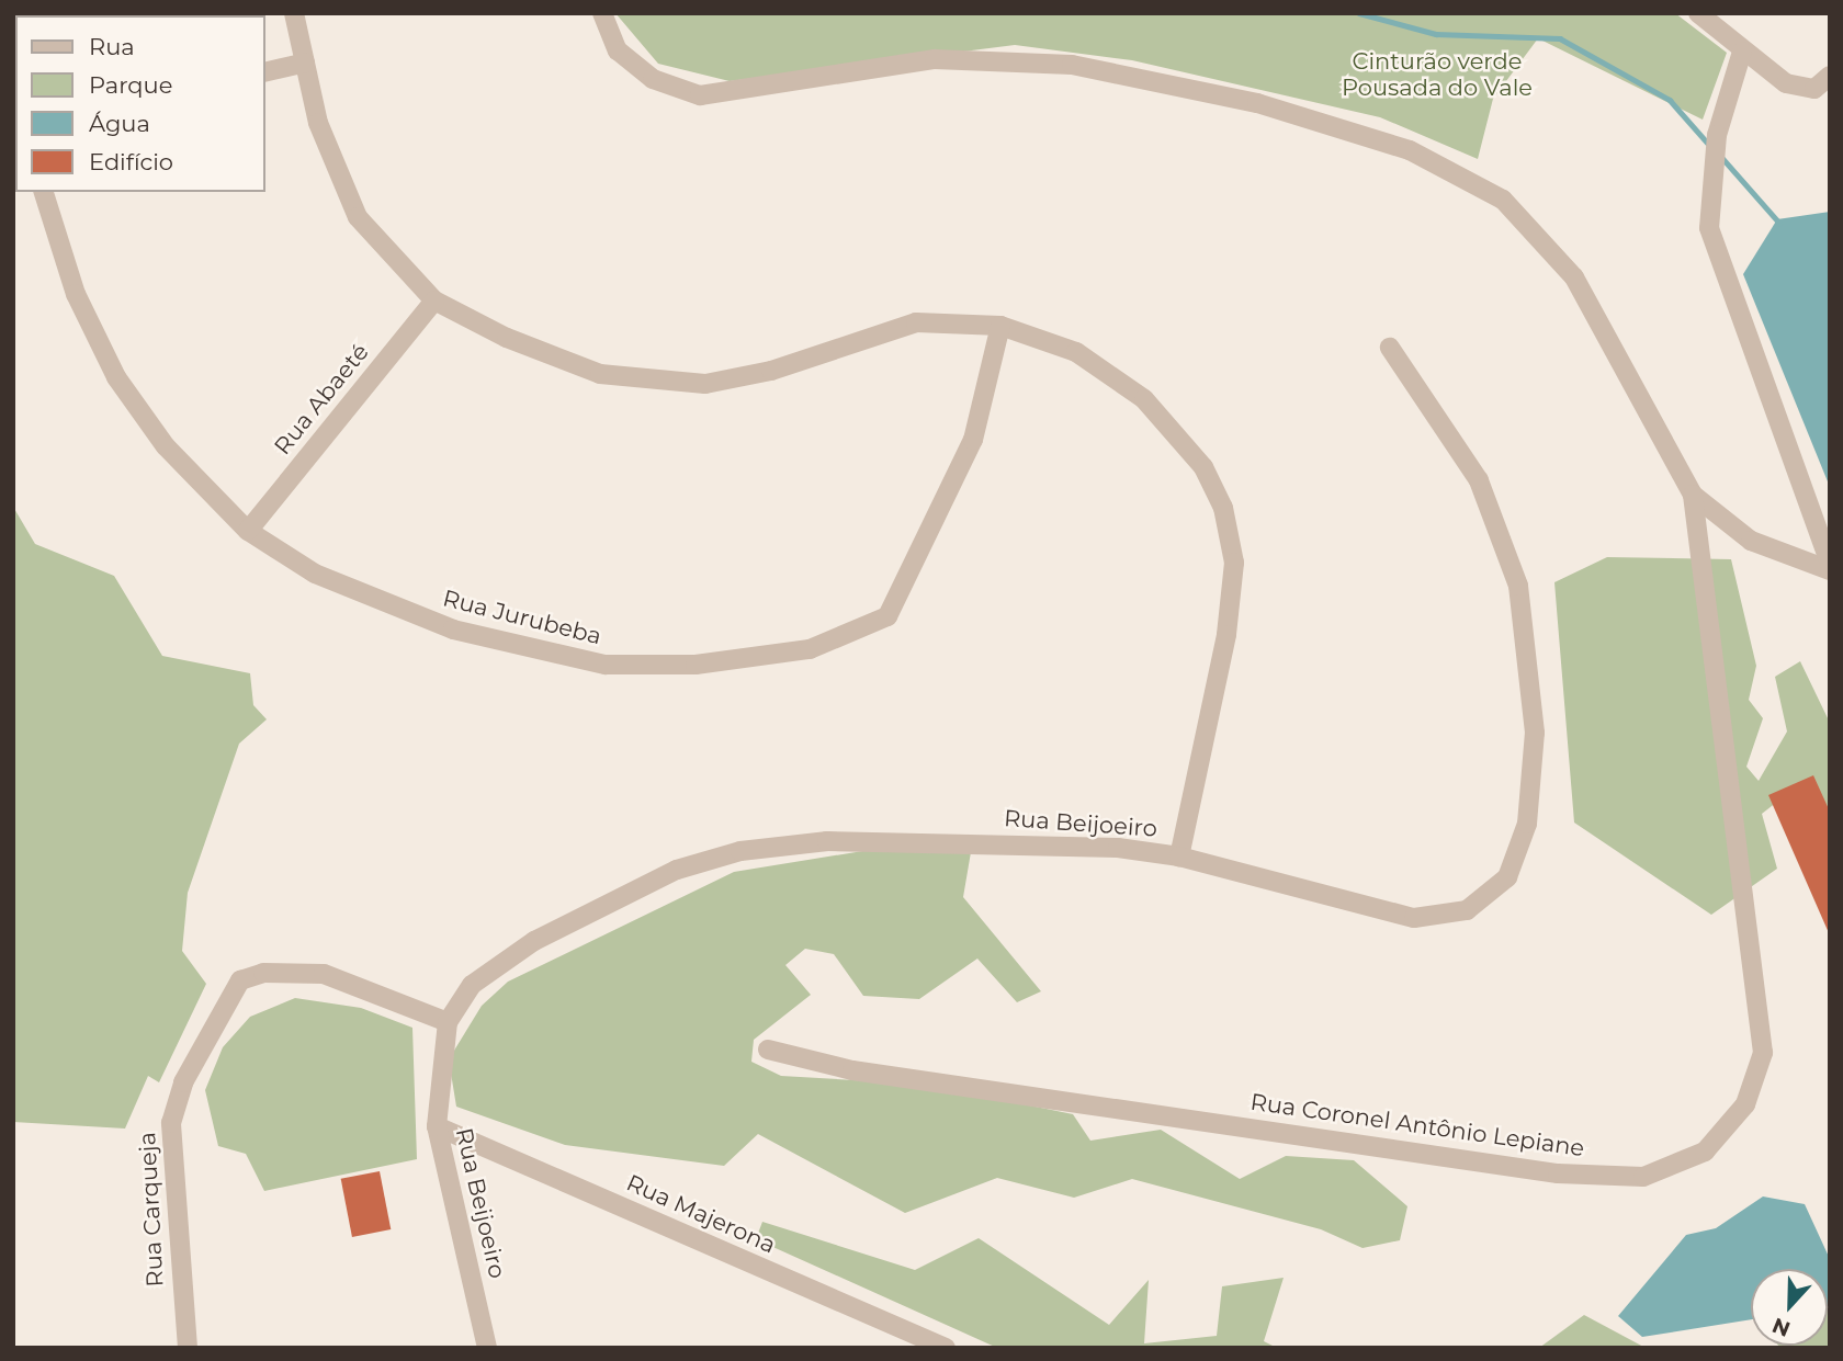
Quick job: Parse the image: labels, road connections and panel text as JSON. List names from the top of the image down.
{
  "streets": {
    "street": [
      "Rua Abaeté",
      "Rua Jurubeba",
      "Rua Beijoeiro",
      "Rua Coronel Antônio Lepiane",
      "Rua Carqueja",
      "Rua Majerona"
    ]
  },
  "crossings": [
    ["Rua Abaeté", "Rua Jurubeba"],
    ["Rua Beijoeiro", "Rua Carqueja"],
    ["Rua Beijoeiro", "Rua Majerona"]
  ],
  "parks": ["Cinturão verde Pousada do Vale"],
  "legend": [
    "Rua",
    "Parque",
    "Água",
    "Edifício"
  ],
  "north": "bottom"
}
